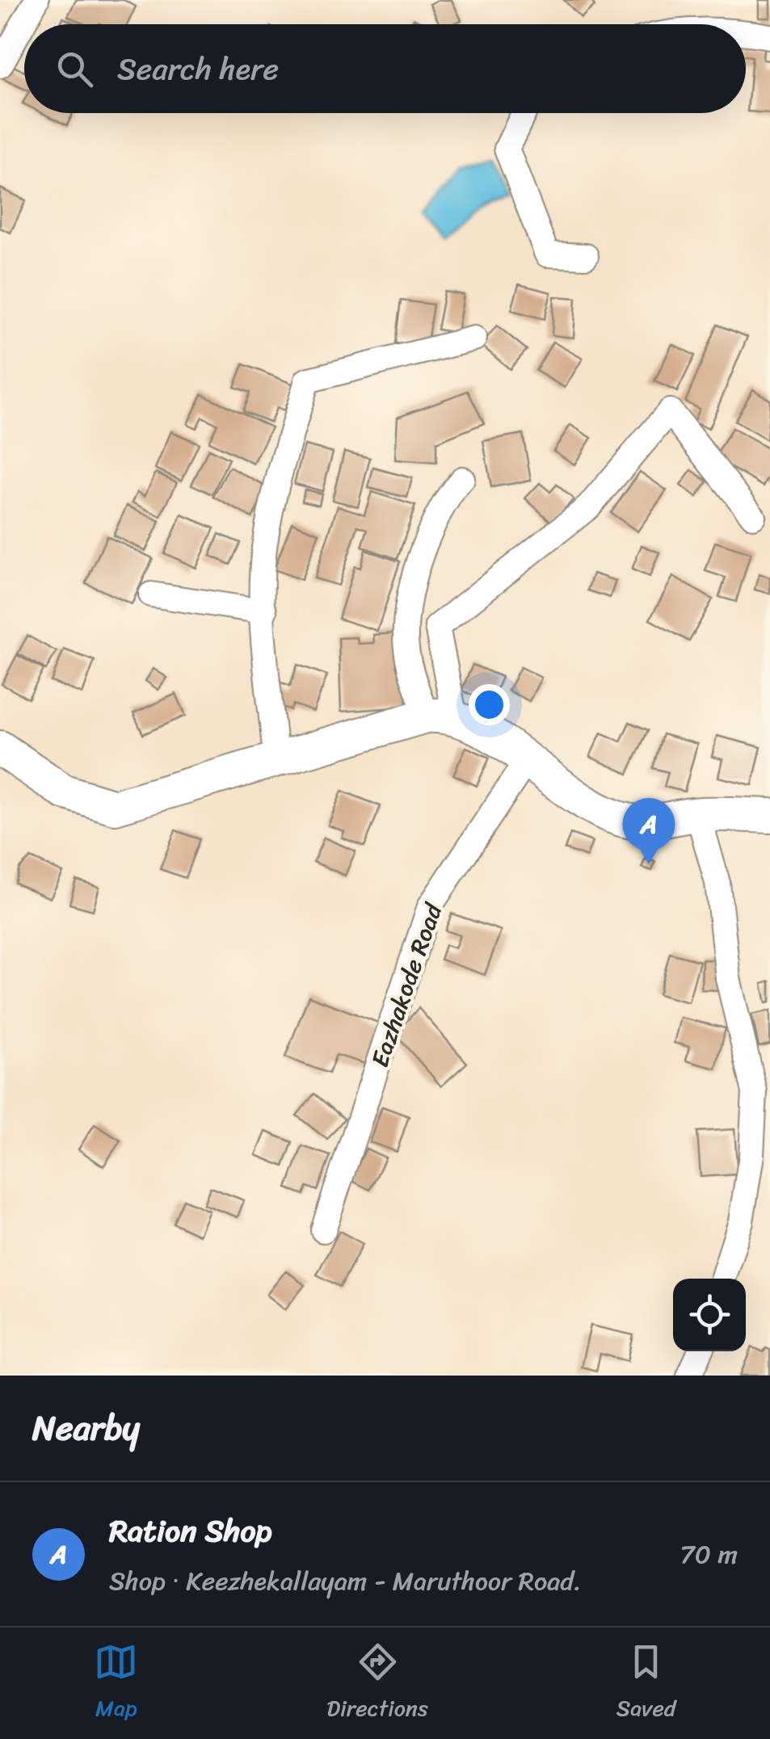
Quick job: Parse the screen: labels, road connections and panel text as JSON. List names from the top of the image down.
{
  "streets": {
    "street": ["Eazhakode Road"]
  },
  "page": {
    "search": "Search here",
    "pins": "A",
    "heading": "Nearby",
    "list": [
      {
        "mark": "A",
        "name": "Ration Shop",
        "note": "Shop · Keezhekallayam - Maruthoor Road.",
        "value": "70 m"
      }
    ],
    "nav": ["Map", "Directions", "Saved"]
  }
}
